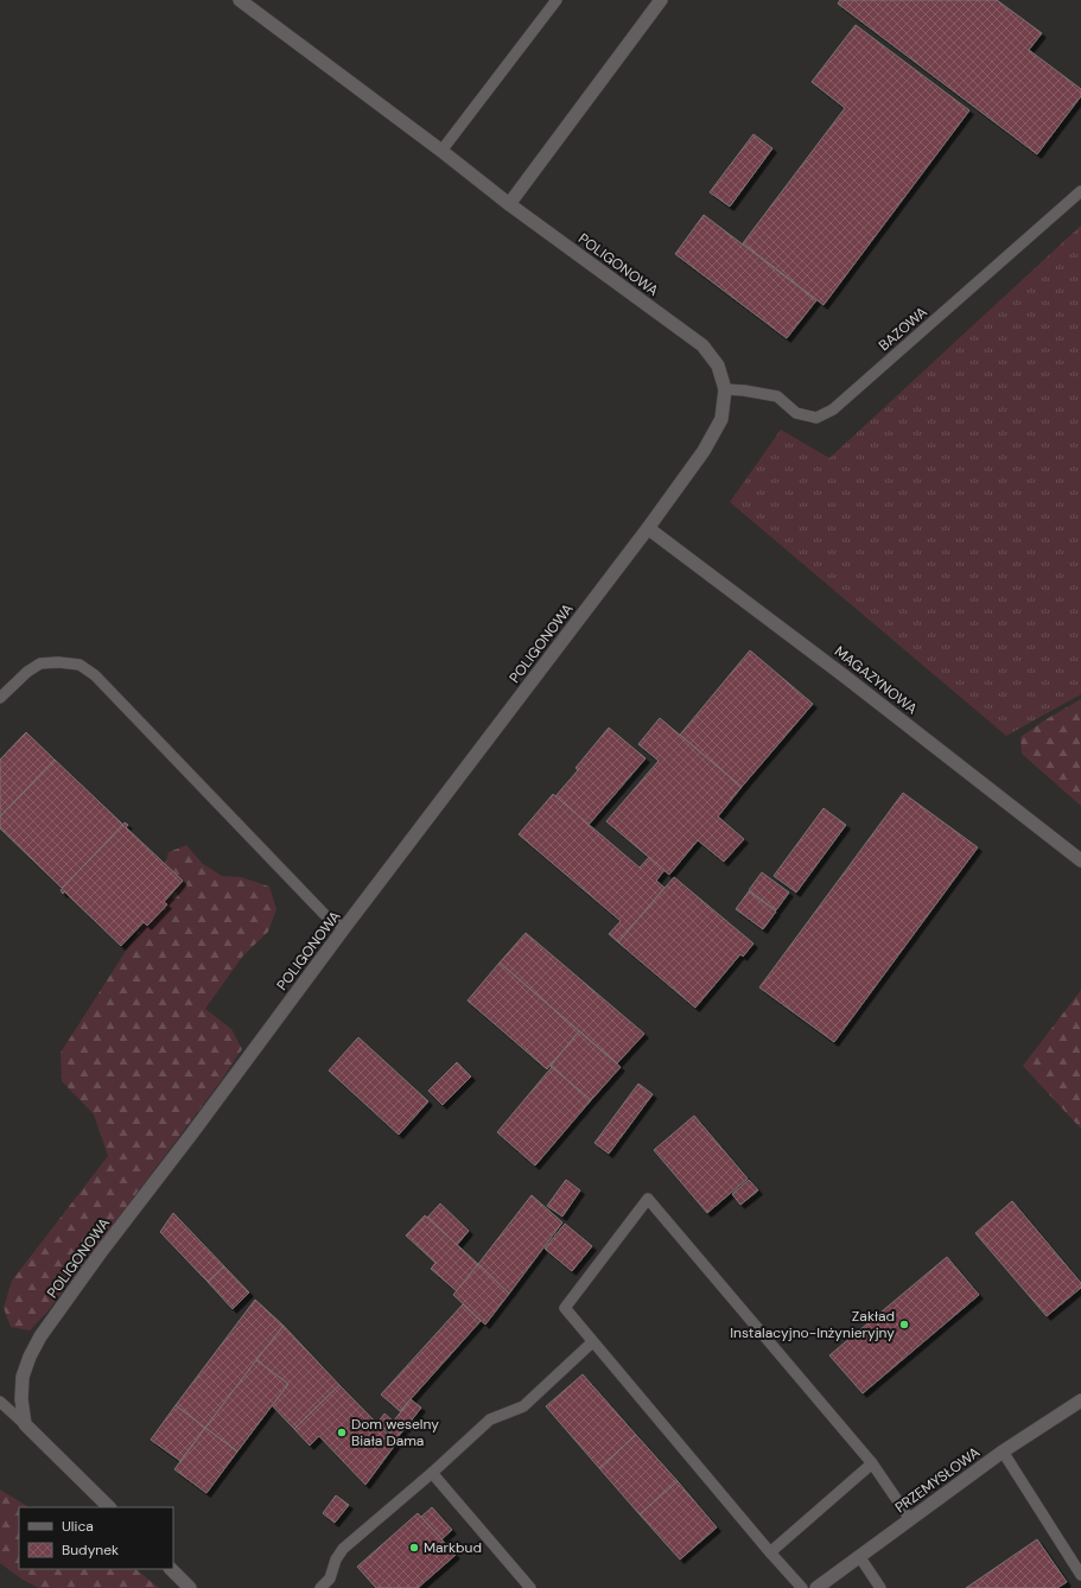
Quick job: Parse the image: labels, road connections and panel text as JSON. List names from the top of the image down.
{
  "streets": {
    "street": ["POLIGONOWA", "MAGAZYNOWA", "PRZEMYSŁOWA"],
    "lane": ["BAZOWA"]
  },
  "crossings": [
    ["POLIGONOWA", "BAZOWA"],
    ["POLIGONOWA", "MAGAZYNOWA"]
  ],
  "places": ["Zakład Instalacyjno-Inżynieryjny", "Dom weselny Biała Dama", "Markbud"],
  "legend": ["Ulica", "Budynek"]
}
